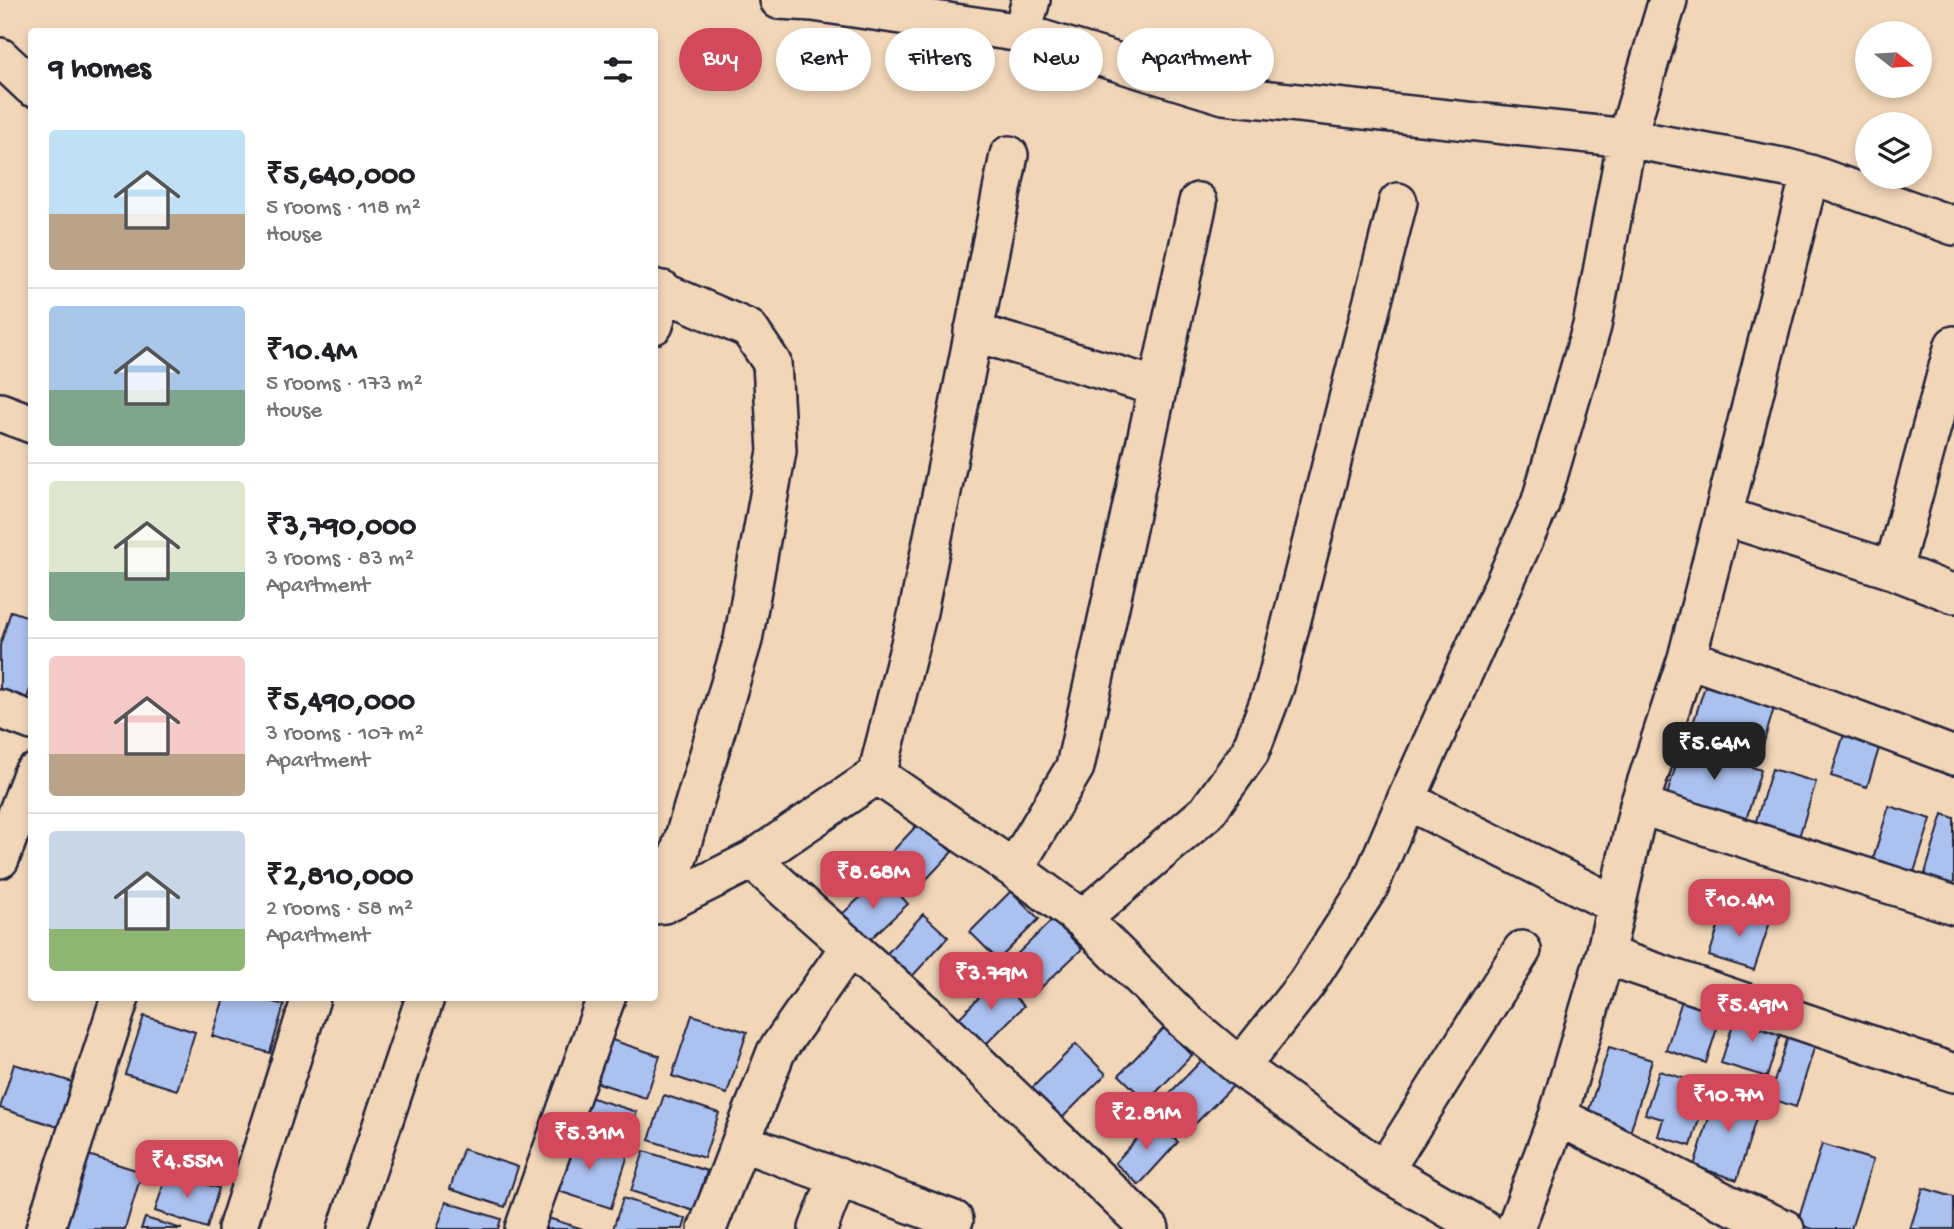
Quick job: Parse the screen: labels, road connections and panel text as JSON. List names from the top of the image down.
{
  "north": "right",
  "page": {
    "chip": [
      "Buy",
      "Rent",
      "Filters",
      "New",
      "Apartment"
    ],
    "heading": "9 homes",
    "list": [
      {
        "name": "₹5,640,000",
        "note": "5 rooms · 118 m² · House"
      },
      {
        "name": "₹10.4M",
        "note": "5 rooms · 173 m² · House"
      },
      {
        "name": "₹3,790,000",
        "note": "3 rooms · 83 m² · Apartment"
      },
      {
        "name": "₹5,490,000",
        "note": "3 rooms · 107 m² · Apartment"
      },
      {
        "name": "₹2,810,000",
        "note": "2 rooms · 58 m² · Apartment"
      }
    ],
    "price": [
      "₹5.64M",
      "₹8.68M",
      "₹10.4M",
      "₹3.79M",
      "₹5.49M",
      "₹10.7M",
      "₹2.81M",
      "₹5.31M",
      "₹4.55M"
    ]
  }
}
